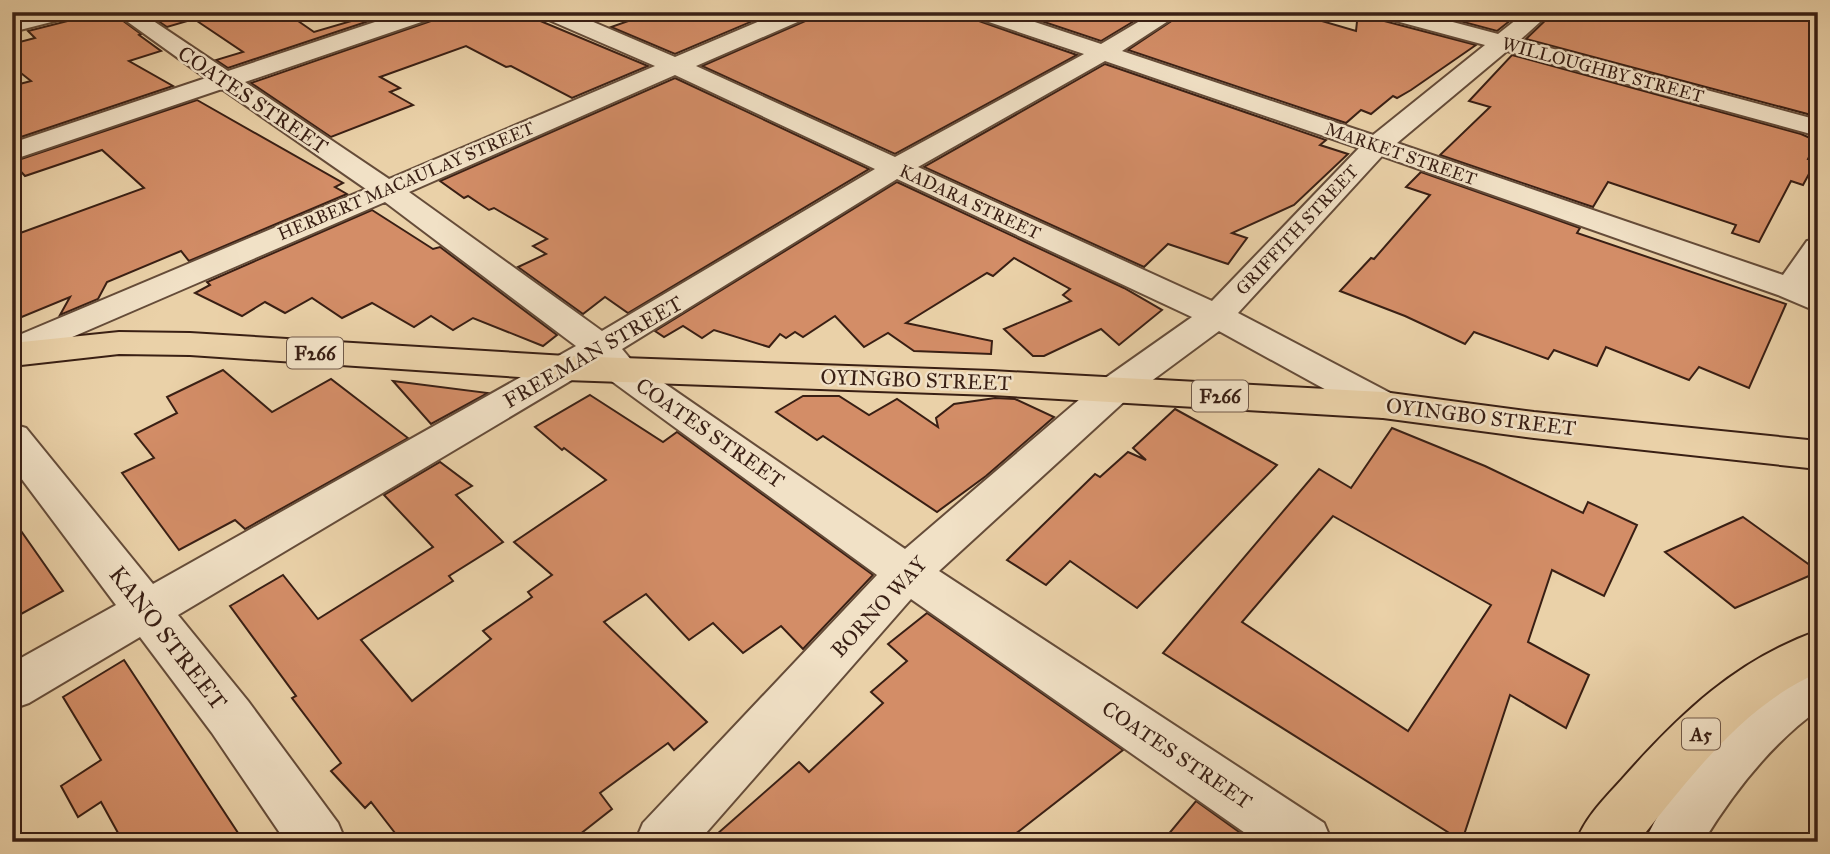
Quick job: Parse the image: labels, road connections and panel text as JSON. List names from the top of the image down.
{
  "streets": {
    "highway": ["F266", "OYINGBO STREET", "A5"],
    "street": [
      "WILLOUGHBY STREET",
      "COATES STREET",
      "MARKET STREET",
      "HERBERT MACAULAY STREET",
      "KADARA STREET",
      "GRIFFITH STREET",
      "FREEMAN STREET",
      "BORNO WAY",
      "KANO STREET"
    ]
  },
  "crossings": [
    ["WILLOUGHBY STREET", "GRIFFITH STREET"],
    ["COATES STREET", "HERBERT MACAULAY STREET"],
    ["COATES STREET", "FREEMAN STREET"],
    ["COATES STREET", "OYINGBO STREET"],
    ["COATES STREET", "BORNO WAY"],
    ["MARKET STREET", "GRIFFITH STREET"],
    ["MARKET STREET", "FREEMAN STREET"],
    ["HERBERT MACAULAY STREET", "KADARA STREET"],
    ["HERBERT MACAULAY STREET", "OYINGBO STREET"],
    ["KADARA STREET", "GRIFFITH STREET"],
    ["KADARA STREET", "FREEMAN STREET"],
    ["KADARA STREET", "OYINGBO STREET"],
    ["GRIFFITH STREET", "OYINGBO STREET"],
    ["GRIFFITH STREET", "BORNO WAY"],
    ["FREEMAN STREET", "OYINGBO STREET"],
    ["FREEMAN STREET", "KANO STREET"],
    ["F266", "OYINGBO STREET"],
    ["OYINGBO STREET", "BORNO WAY"]
  ]
}
